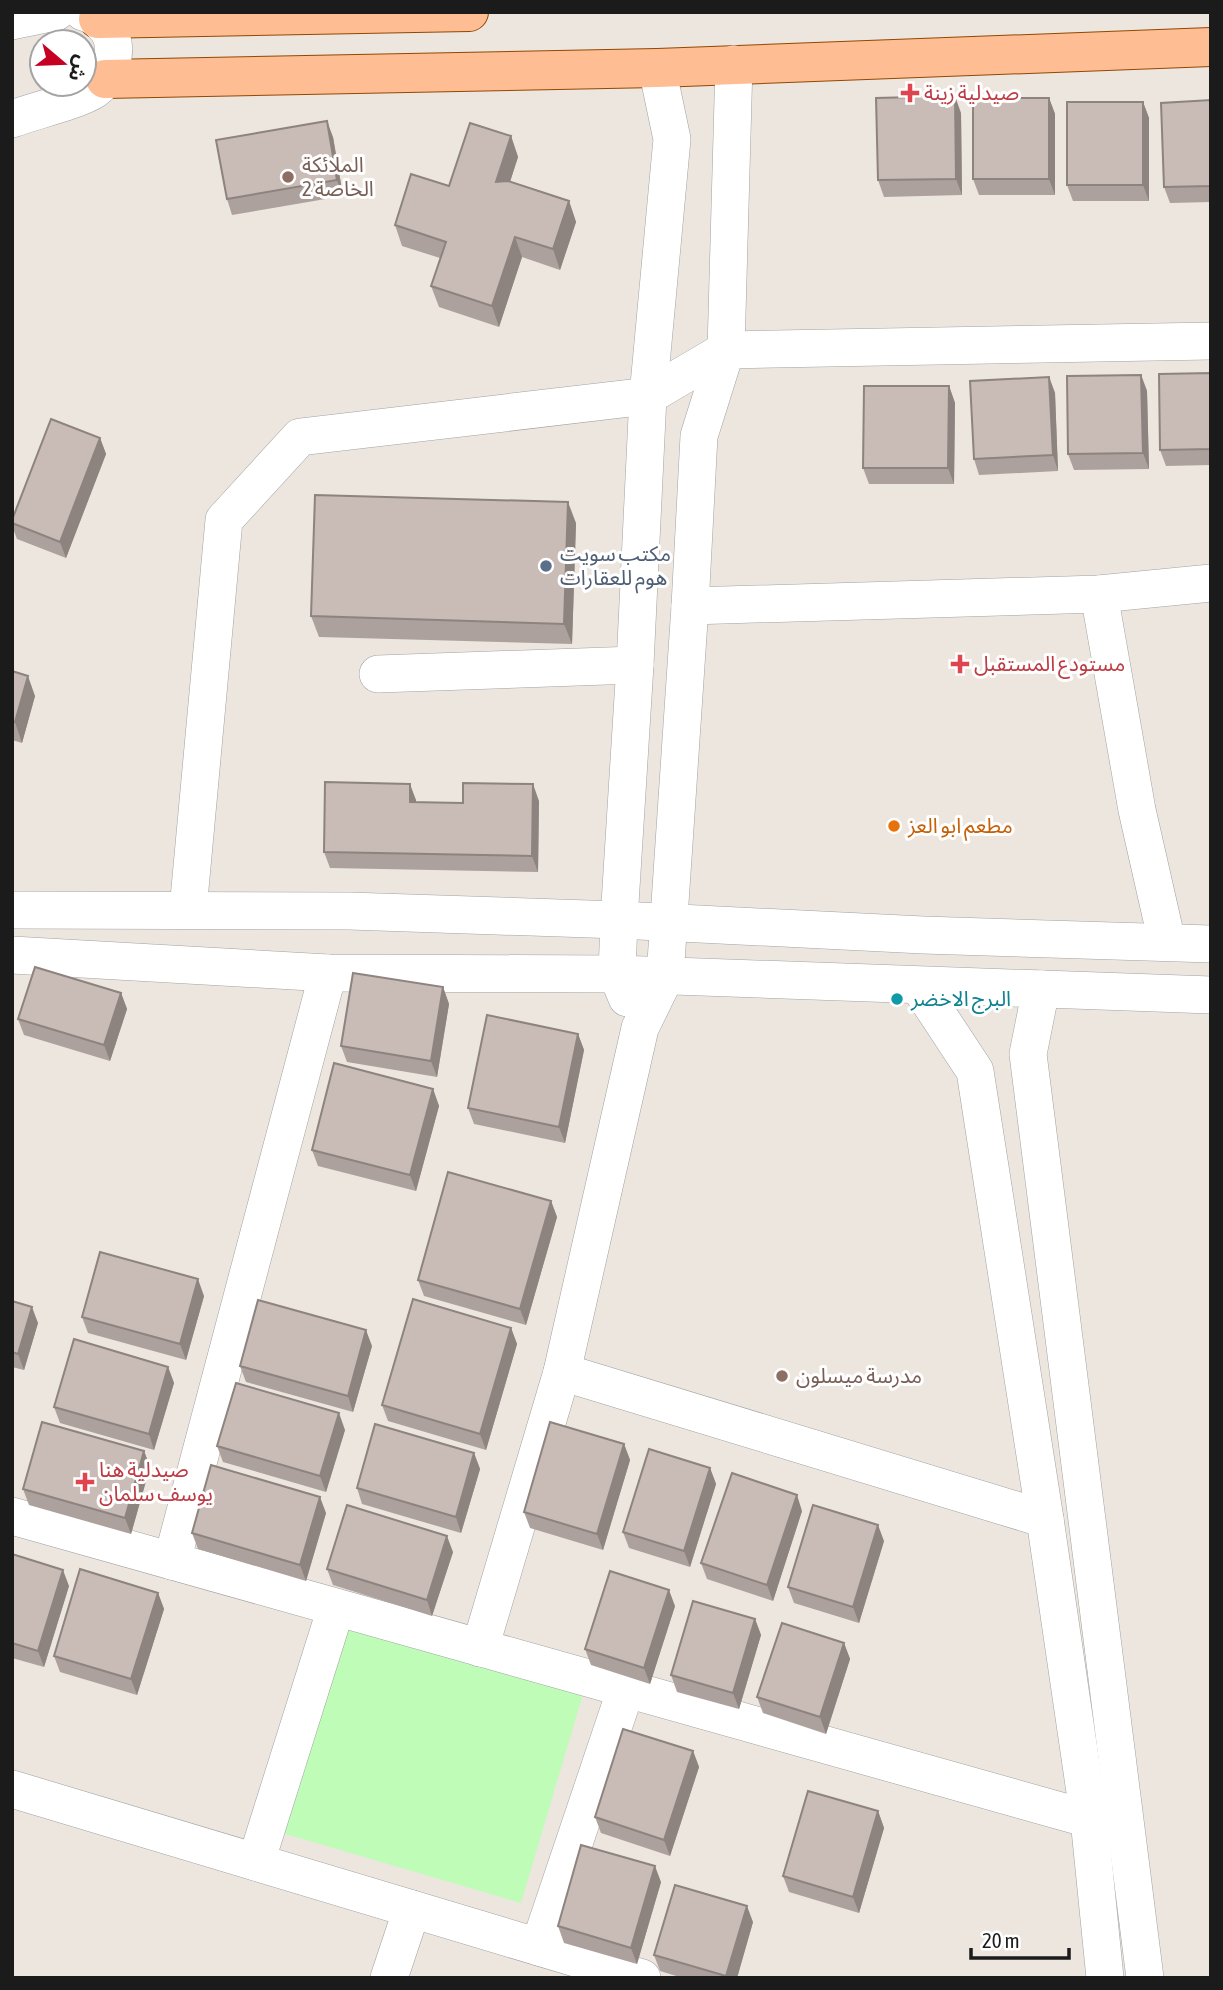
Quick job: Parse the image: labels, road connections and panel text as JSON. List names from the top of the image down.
{
  "places": {
    "health": ["صيدلية زينة", "مستودع المستقبل", "صيدلية هنا يوسف سلمان"],
    "other": [
      "الملائكة الخاصة 2",
      "مكتب سويت هوم للعقارات",
      "مطعم ابو العز",
      "البرج الاخضر",
      "مدرسة ميسلون"
    ]
  },
  "scale_bar": "20 m",
  "north": "right"
}
